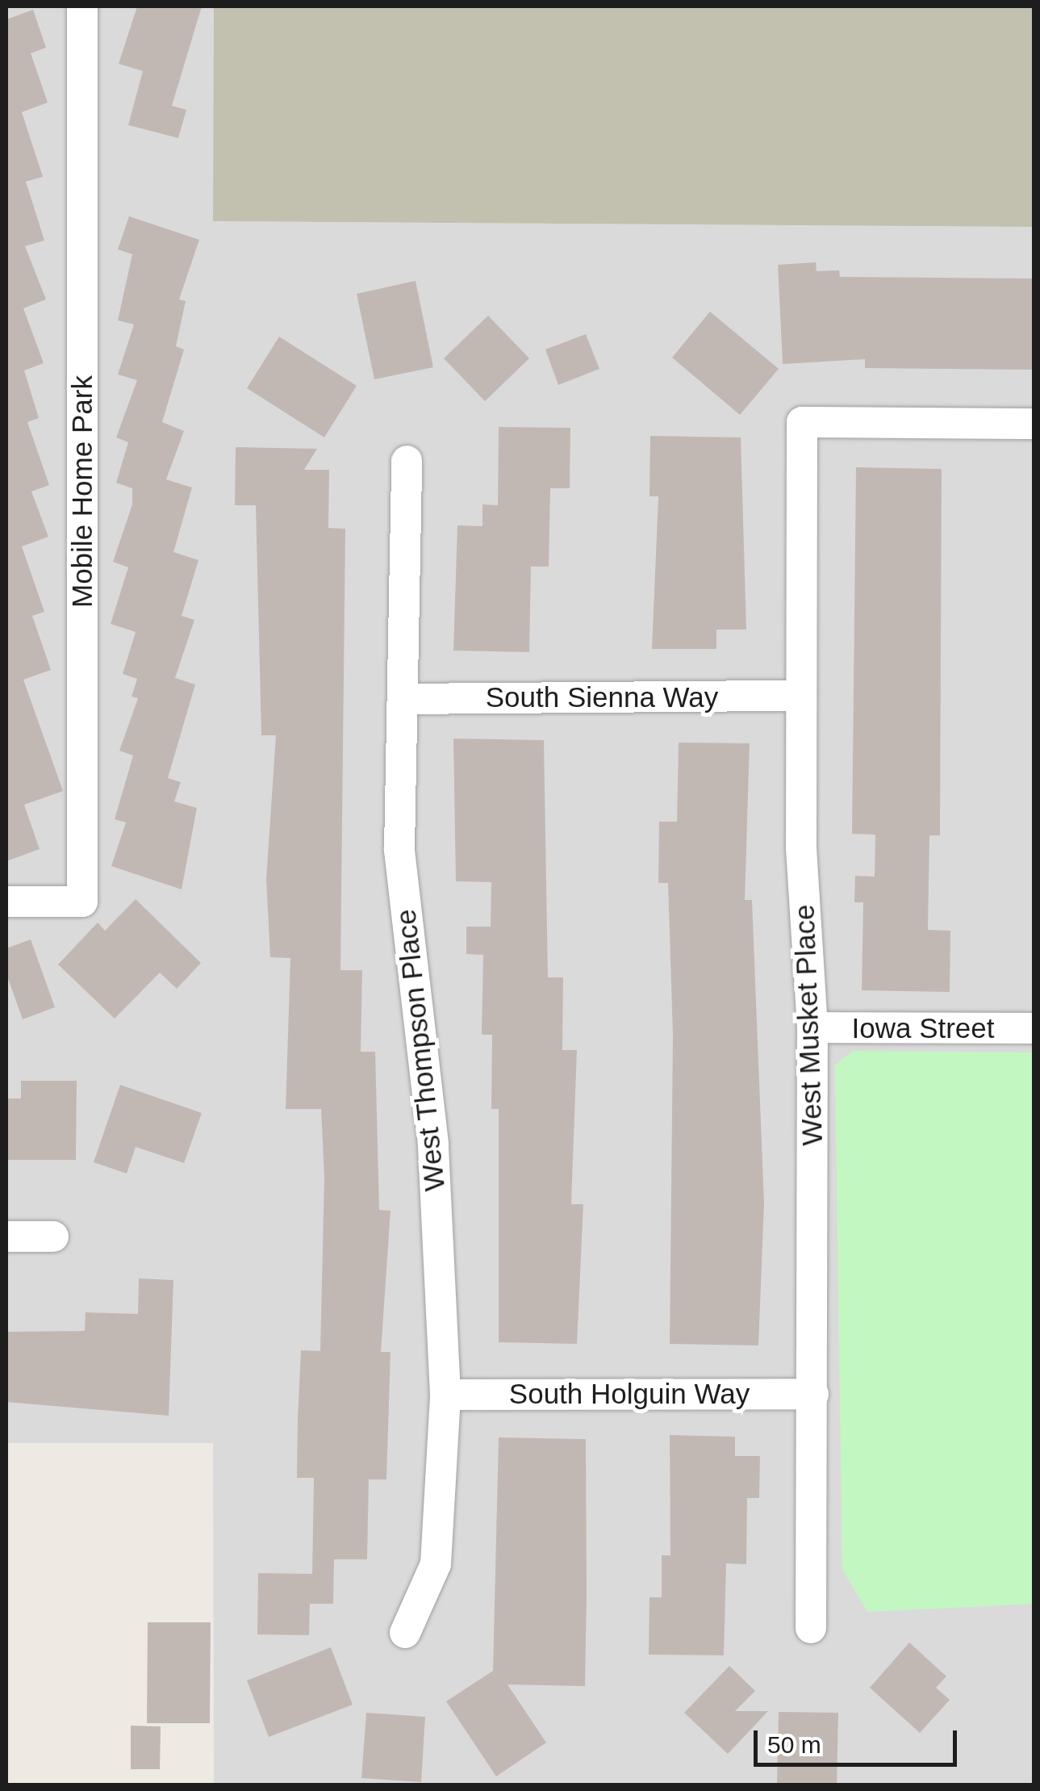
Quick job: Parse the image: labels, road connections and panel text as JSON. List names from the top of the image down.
{
  "streets": {
    "street": [
      "Mobile Home Park",
      "South Sienna Way",
      "West Musket Place",
      "Iowa Street",
      "West Thompson Place",
      "South Holguin Way"
    ]
  },
  "crossings": [
    ["South Sienna Way", "West Musket Place"],
    ["South Sienna Way", "West Thompson Place"],
    ["West Musket Place", "Iowa Street"],
    ["West Musket Place", "South Holguin Way"],
    ["West Thompson Place", "South Holguin Way"]
  ],
  "scale_bar": "50 m"
}
